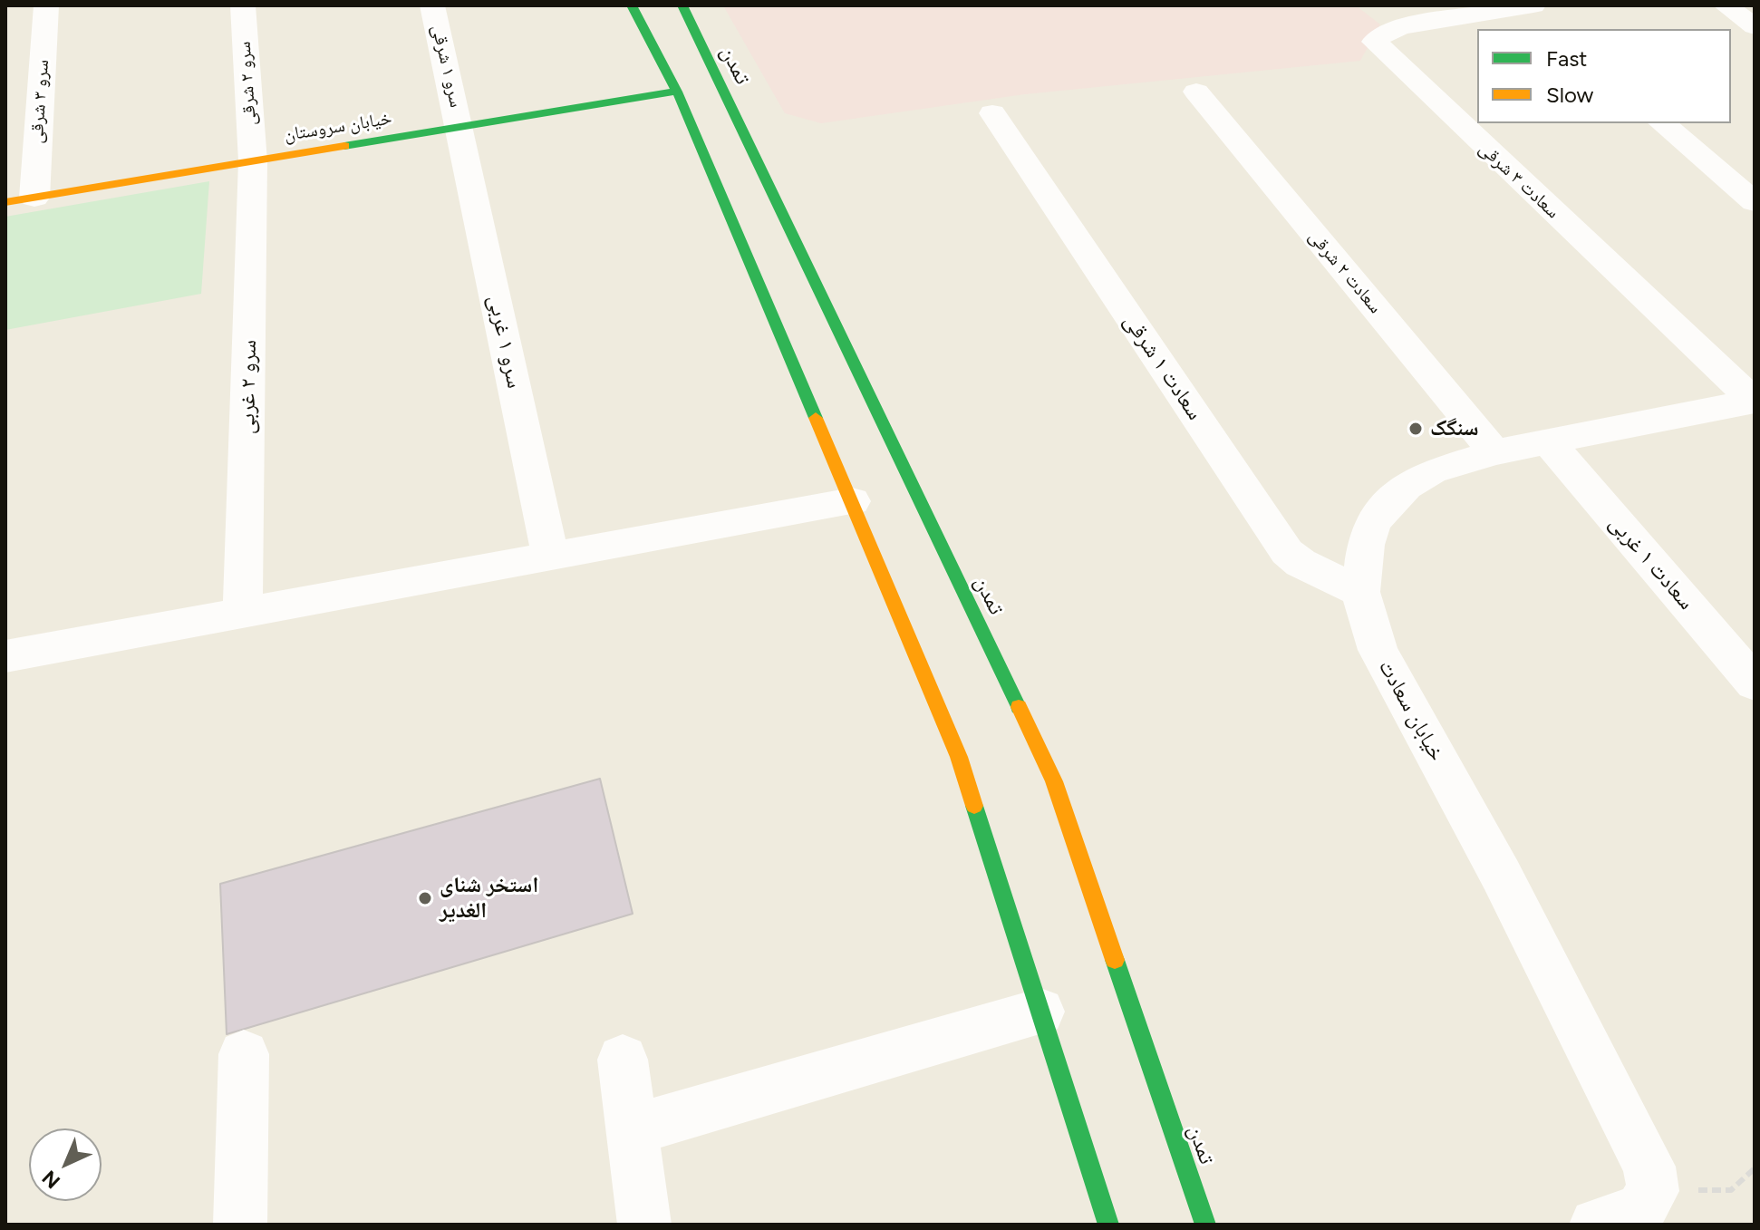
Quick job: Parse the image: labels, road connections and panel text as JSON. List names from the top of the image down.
{
  "streets": {
    "main road": ["تمدن", "خیابان سروستان"],
    "street": [
      "سرو ۱ شرقی",
      "سرو ۲ شرقی",
      "سرو ۳ شرقی",
      "سعادت ۳ شرقی",
      "سعادت ۲ شرقی",
      "سرو ۱ غربی",
      "سعادت ۱ شرقی",
      "سرو ۲ غربی",
      "سعادت ۱ غربی",
      "خیابان سعادت"
    ]
  },
  "crossings": [
    ["سرو ۱ شرقی", "خیابان سروستان"],
    ["سرو ۱ شرقی", "سرو ۱ غربی"],
    ["سرو ۲ شرقی", "خیابان سروستان"],
    ["سرو ۲ شرقی", "سرو ۲ غربی"],
    ["سرو ۳ شرقی", "خیابان سروستان"],
    ["خیابان سروستان", "سرو ۱ غربی"],
    ["خیابان سروستان", "سرو ۲ غربی"],
    ["سعادت ۳ شرقی", "خیابان سعادت"],
    ["سعادت ۲ شرقی", "خیابان سعادت"],
    ["سعادت ۱ شرقی", "خیابان سعادت"],
    ["سعادت ۱ غربی", "خیابان سعادت"]
  ],
  "places": ["سنگک", "استخر شنای الغدیر"],
  "legend": ["Fast", "Slow"],
  "north": "bottom left"
}
